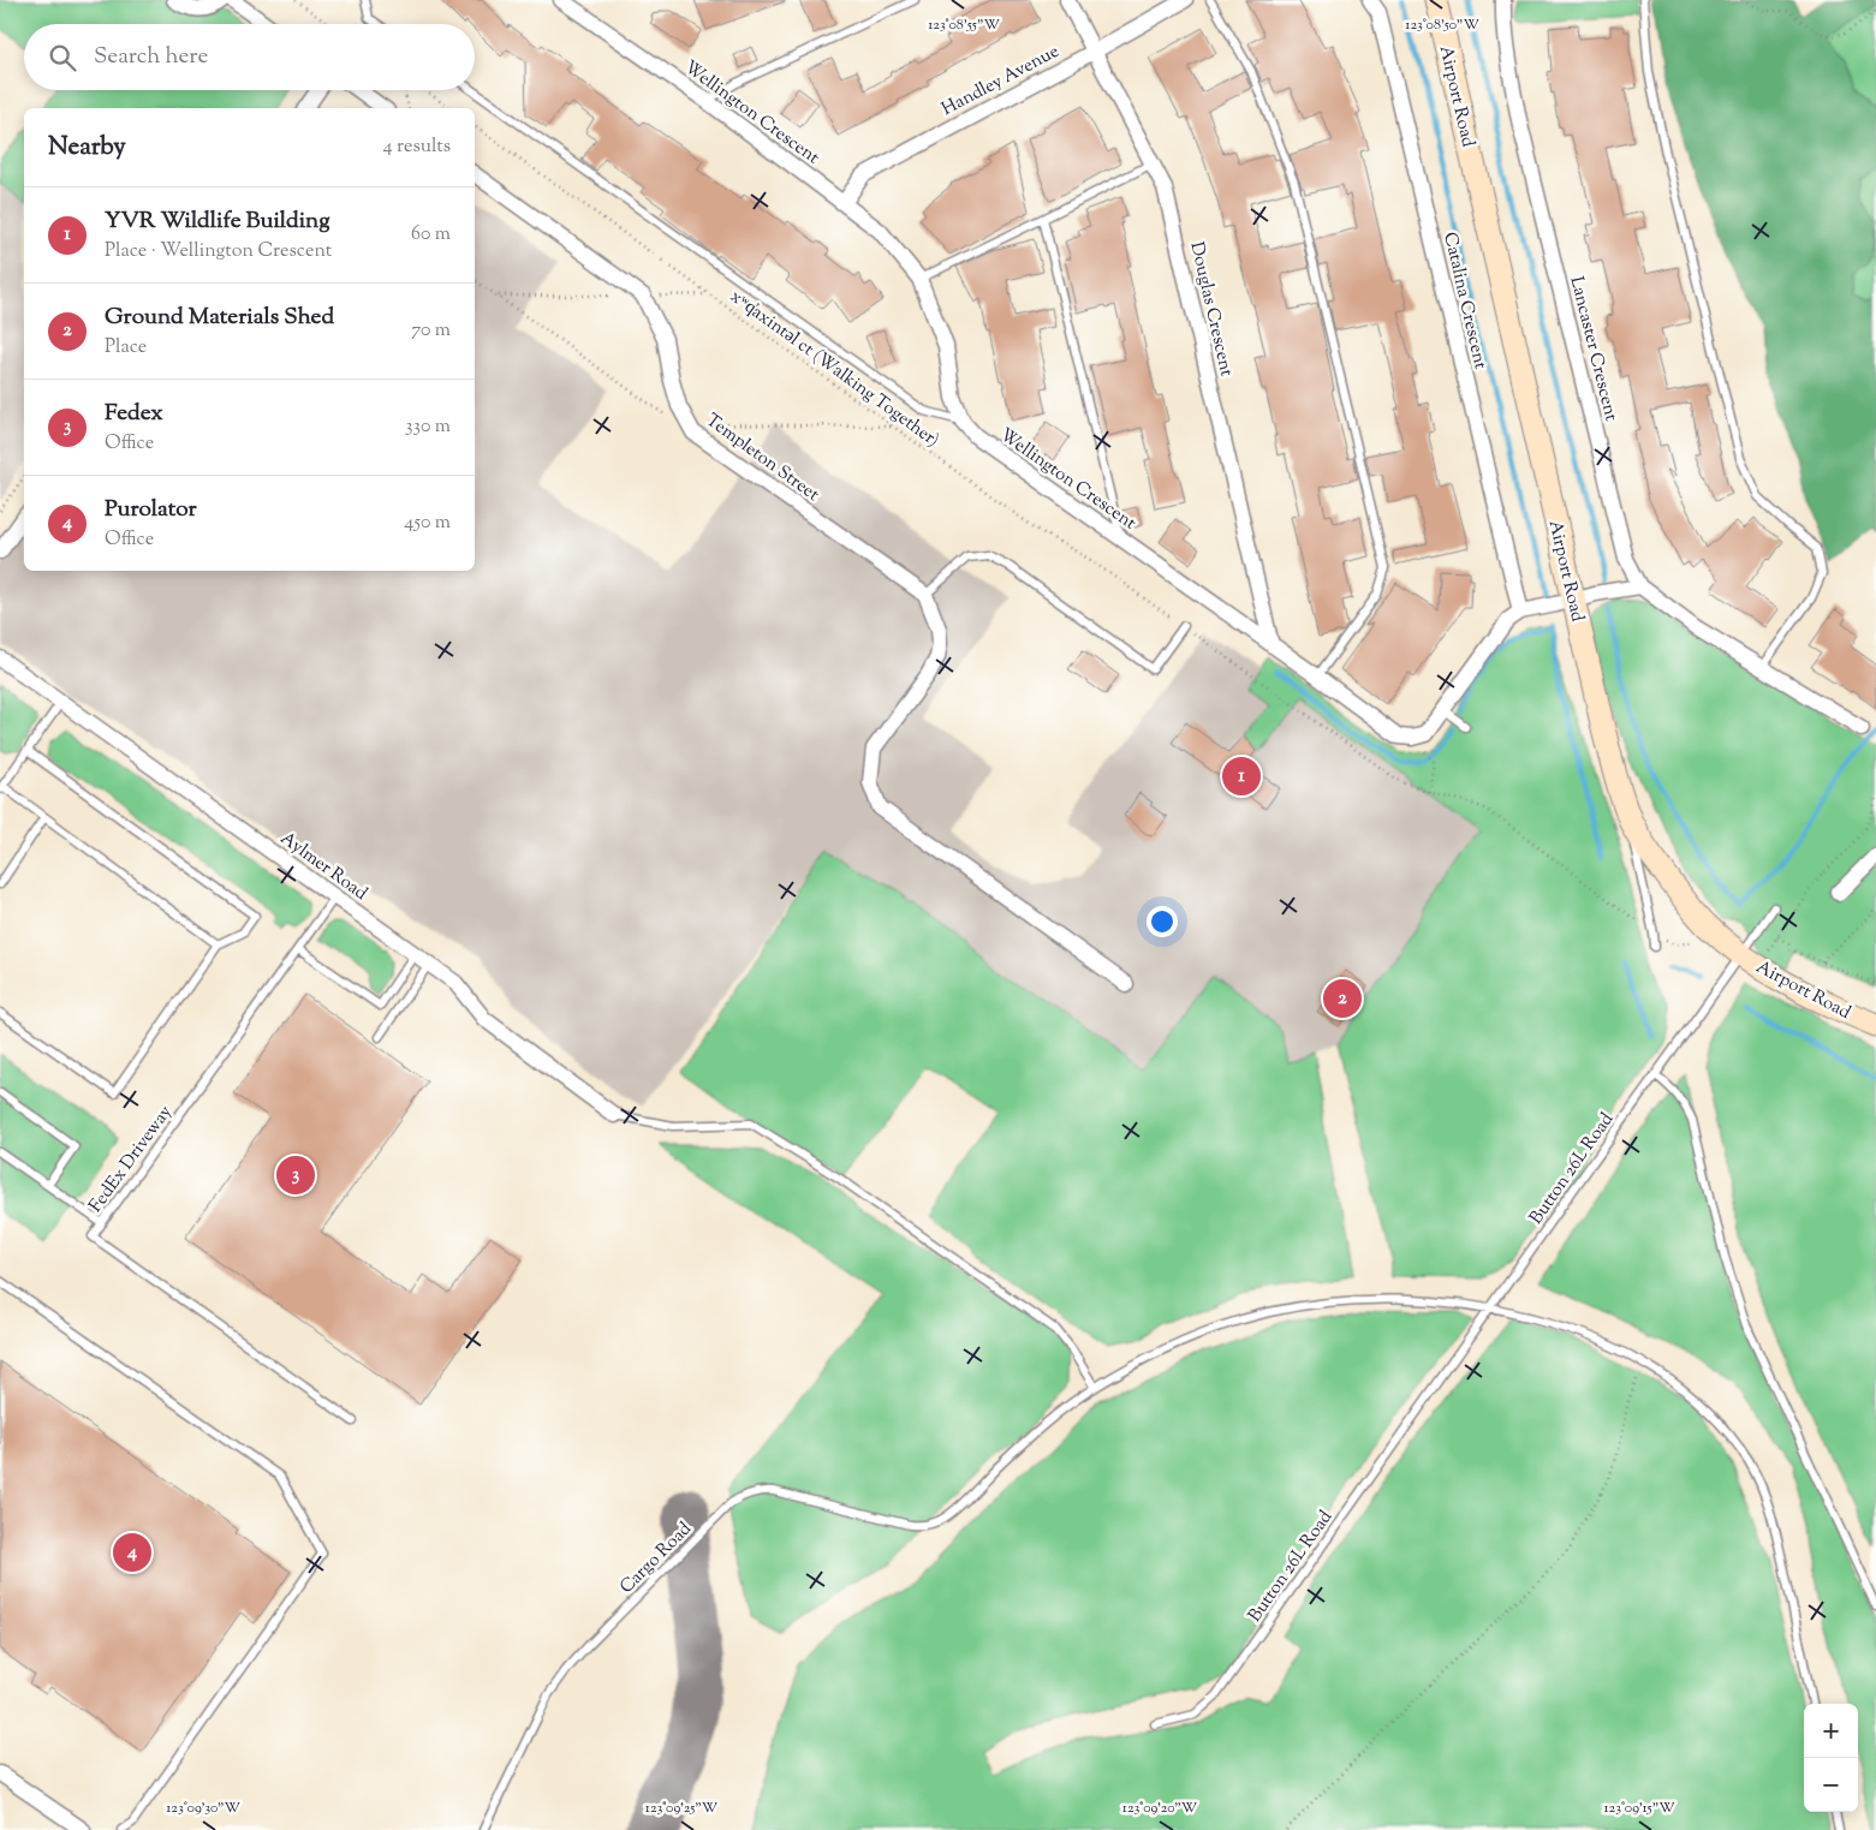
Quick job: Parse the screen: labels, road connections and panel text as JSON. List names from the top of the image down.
{
  "streets": {
    "street": [
      "Handley Avenue",
      "Airport Road",
      "Wellington Crescent",
      "Catalina Crescent",
      "Douglas Crescent",
      "Lancaster Crescent",
      "Templeton Street",
      "Aylmer Road"
    ],
    "lane": ["FedEx Driveway", "Button 26L Road", "Cargo Road"],
    "path": ["xʷq̓axintəl̕ ct (Walking Together)"]
  },
  "crossings": [
    ["Handley Avenue", "Wellington Crescent"],
    ["Handley Avenue", "Douglas Crescent"],
    ["Airport Road", "Button 26L Road"],
    ["Wellington Crescent", "Catalina Crescent"],
    ["Wellington Crescent", "Douglas Crescent"],
    ["Aylmer Road", "FedEx Driveway"],
    ["Button 26L Road", "Cargo Road"]
  ],
  "page": {
    "search": "Search here",
    "heading": ["Nearby", "4 results"],
    "list": [
      {
        "mark": "1",
        "name": "YVR Wildlife Building",
        "note": "Place · Wellington Crescent",
        "value": "60 m"
      },
      {
        "mark": "2",
        "name": "Ground Materials Shed",
        "note": "Place",
        "value": "70 m"
      },
      {
        "mark": "3",
        "name": "Fedex",
        "note": "Office",
        "value": "330 m"
      },
      {
        "mark": "4",
        "name": "Purolator",
        "note": "Office",
        "value": "450 m"
      }
    ],
    "pins": [
      "1",
      "2",
      "3",
      "4"
    ],
    "map_buttons": ["+", "−"]
  },
  "coordinates": [
    "123°08'55\"W",
    "123°08'50\"W",
    "123°09'30\"W",
    "123°09'25\"W",
    "123°09'20\"W",
    "123°09'15\"W"
  ]
}
